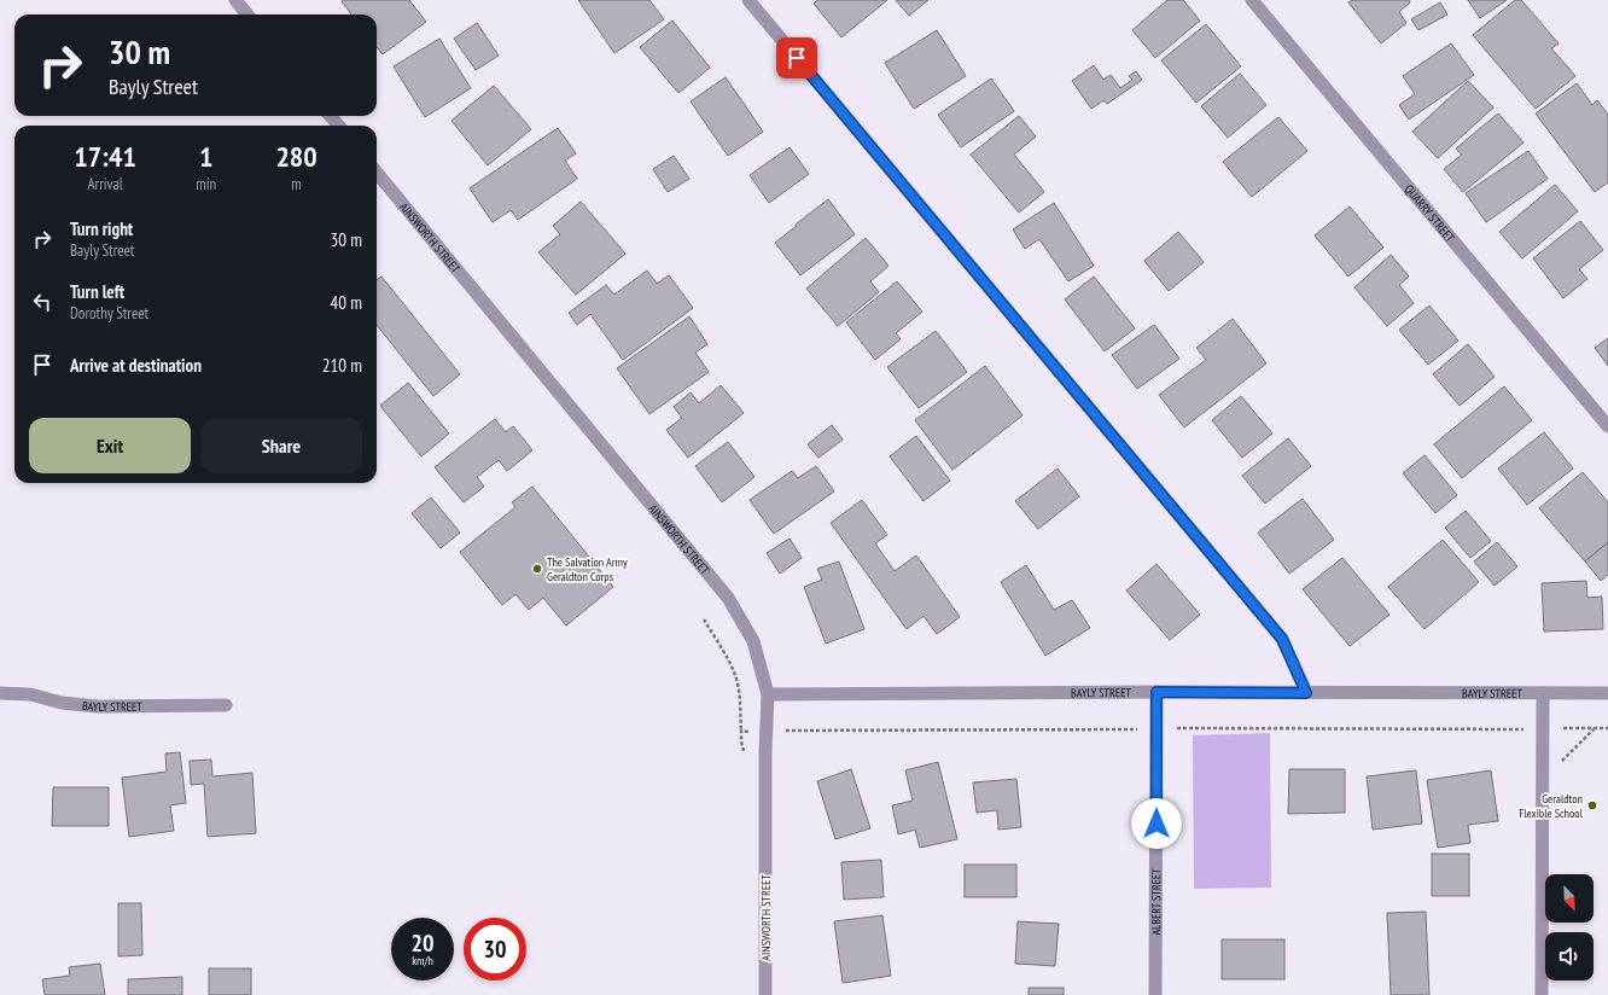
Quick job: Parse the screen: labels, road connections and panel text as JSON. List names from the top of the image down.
{
  "streets": {
    "street": [
      "QUARRY STREET",
      "AINSWORTH STREET",
      "BAYLY STREET",
      "ALBERT STREET"
    ]
  },
  "crossings": [
    ["AINSWORTH STREET", "BAYLY STREET"],
    ["BAYLY STREET", "ALBERT STREET"]
  ],
  "places": ["The Salvation Army Geraldton Corps", "Geraldton Flexible School"],
  "north": "bottom right",
  "page": {
    "turn": ["30 m", "Bayly Street"],
    "eta": [
      "17:41",
      "Arrival",
      "1",
      "min",
      "280",
      "m"
    ],
    "list": [
      {
        "name": "Turn right",
        "note": "Bayly Street",
        "value": "30 m"
      },
      {
        "name": "Turn left",
        "note": "Dorothy Street",
        "value": "40 m"
      },
      {
        "name": "Arrive at destination",
        "value": "210 m"
      }
    ],
    "buttons": ["Exit", "Share"],
    "speed": "20 km/h",
    "limit": "30"
  }
}
